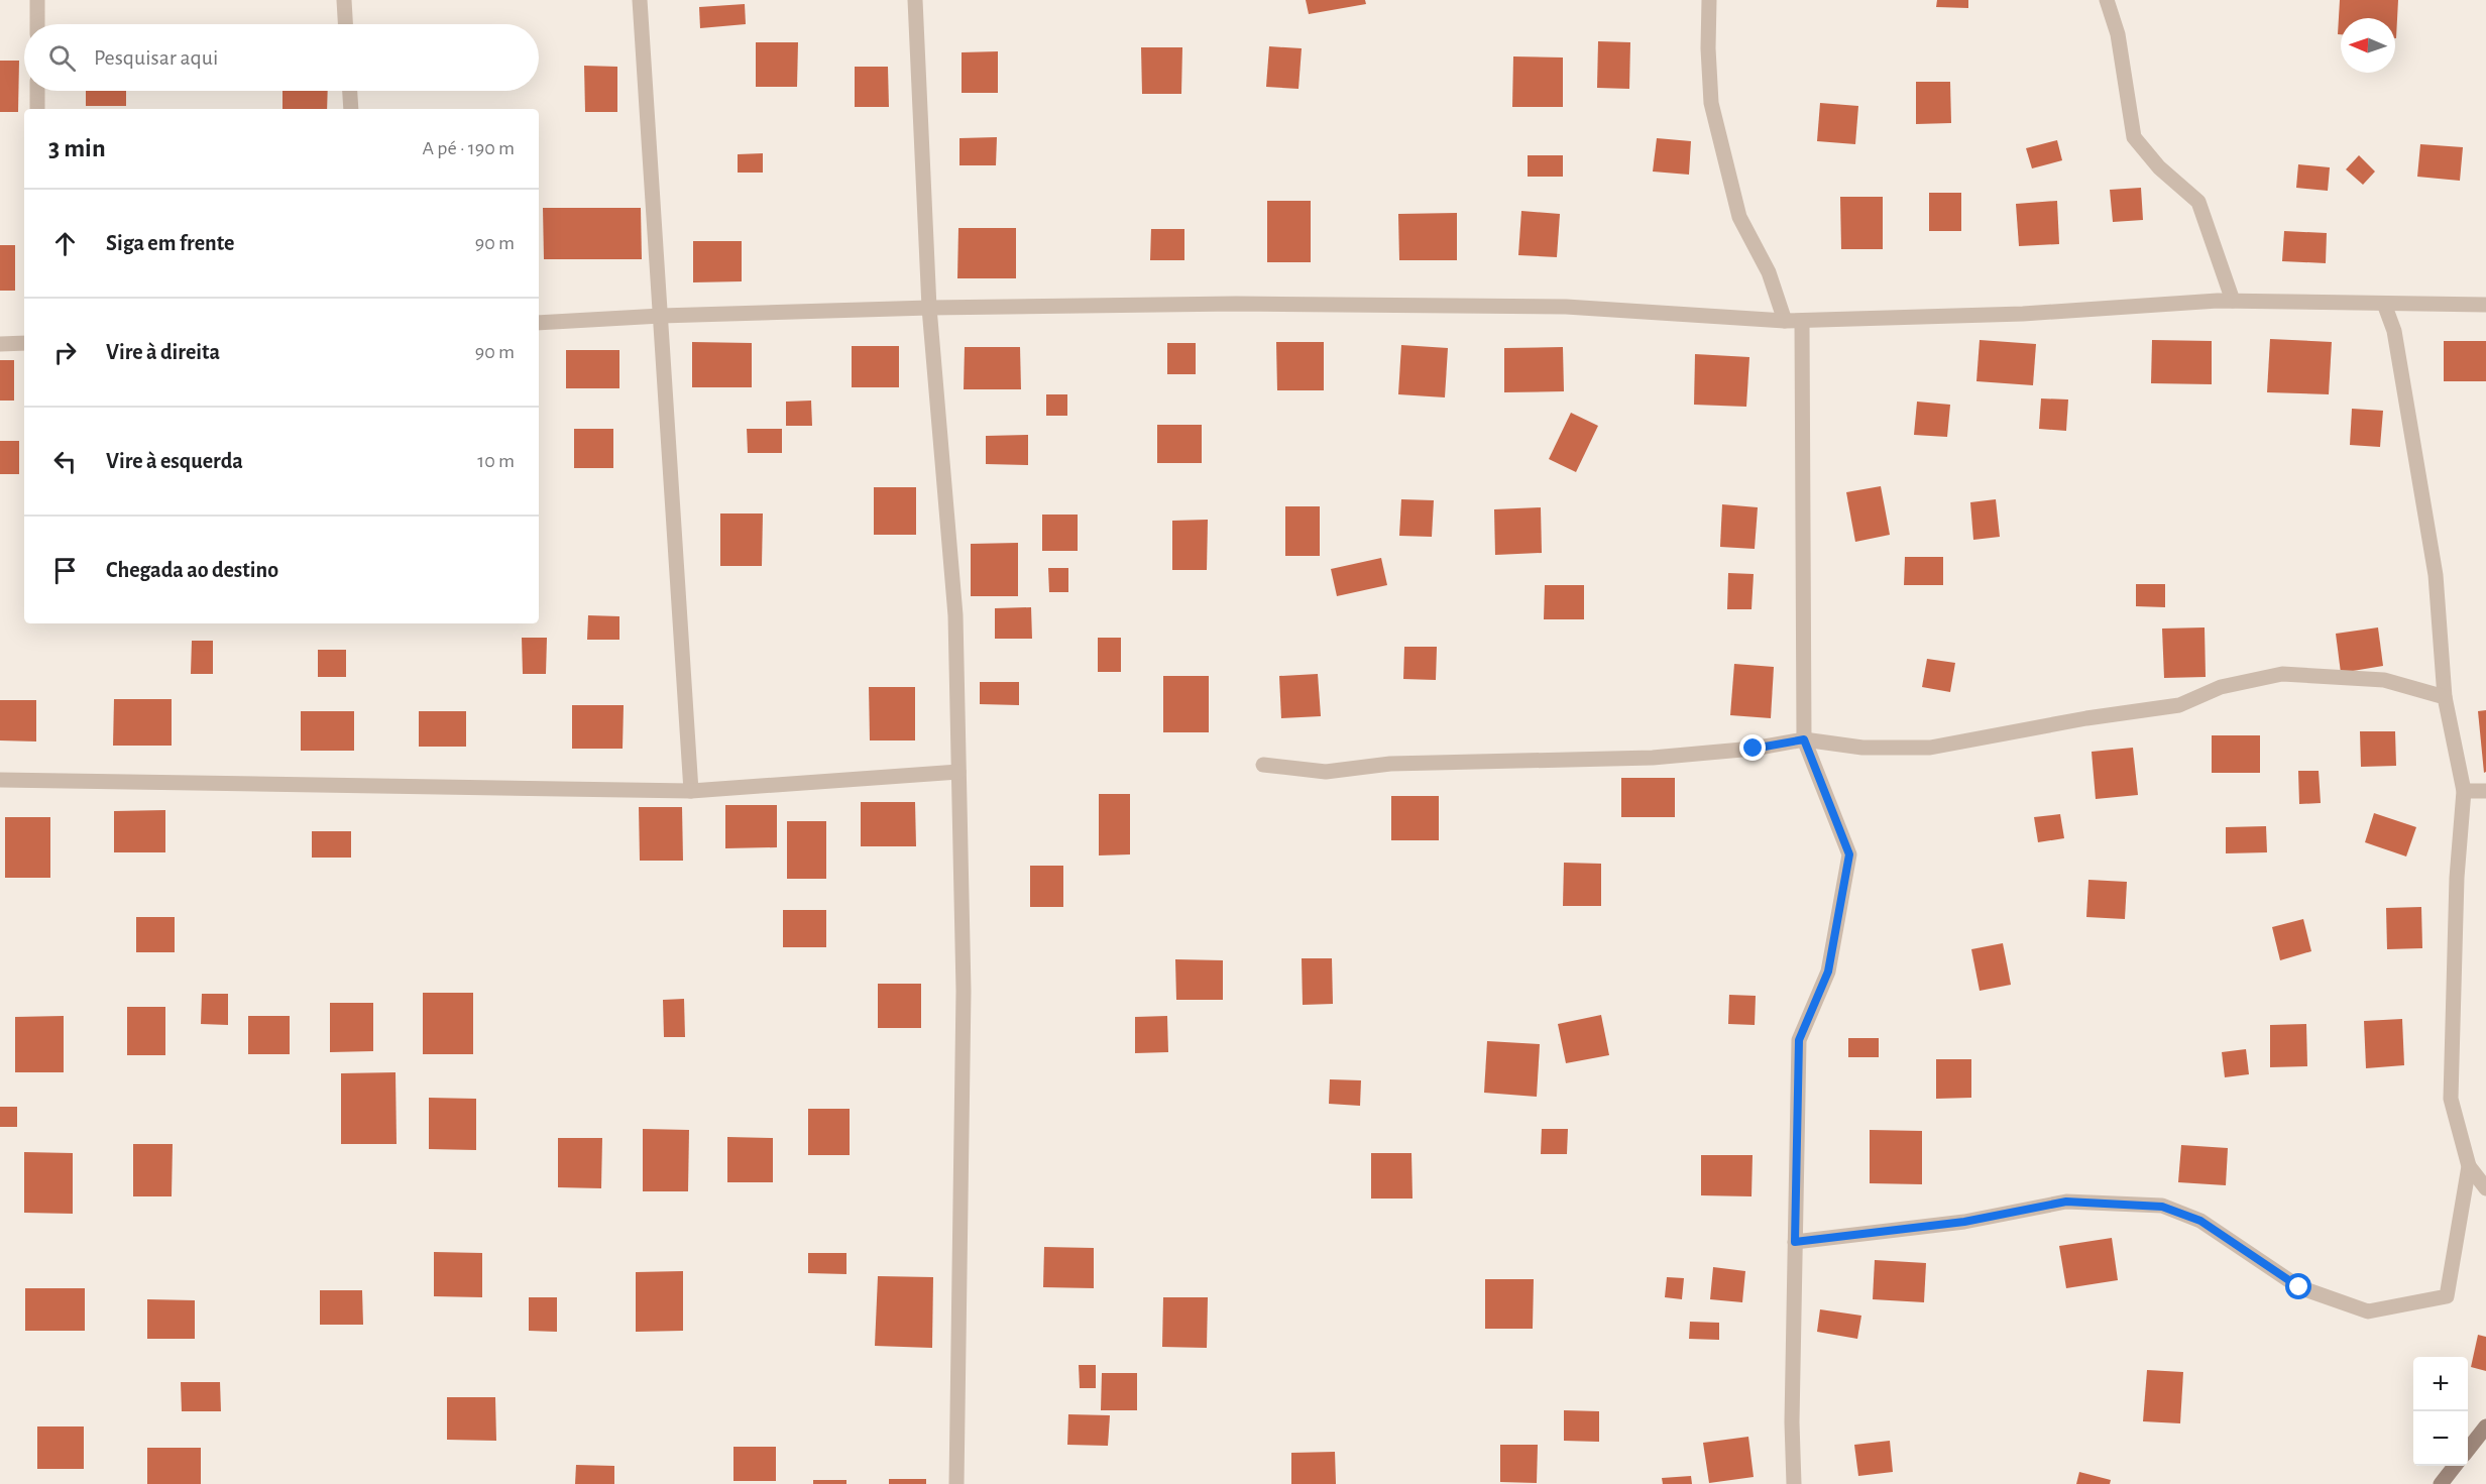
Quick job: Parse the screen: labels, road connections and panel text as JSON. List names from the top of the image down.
{
  "north": "left",
  "page": {
    "search": "Pesquisar aqui",
    "heading": ["3 min", "A pé · 190 m"],
    "list": [
      ["Siga em frente", "90 m"],
      ["Vire à direita", "90 m"],
      ["Vire à esquerda", "10 m"],
      "Chegada ao destino"
    ],
    "map_buttons": ["+", "−"]
  }
}
